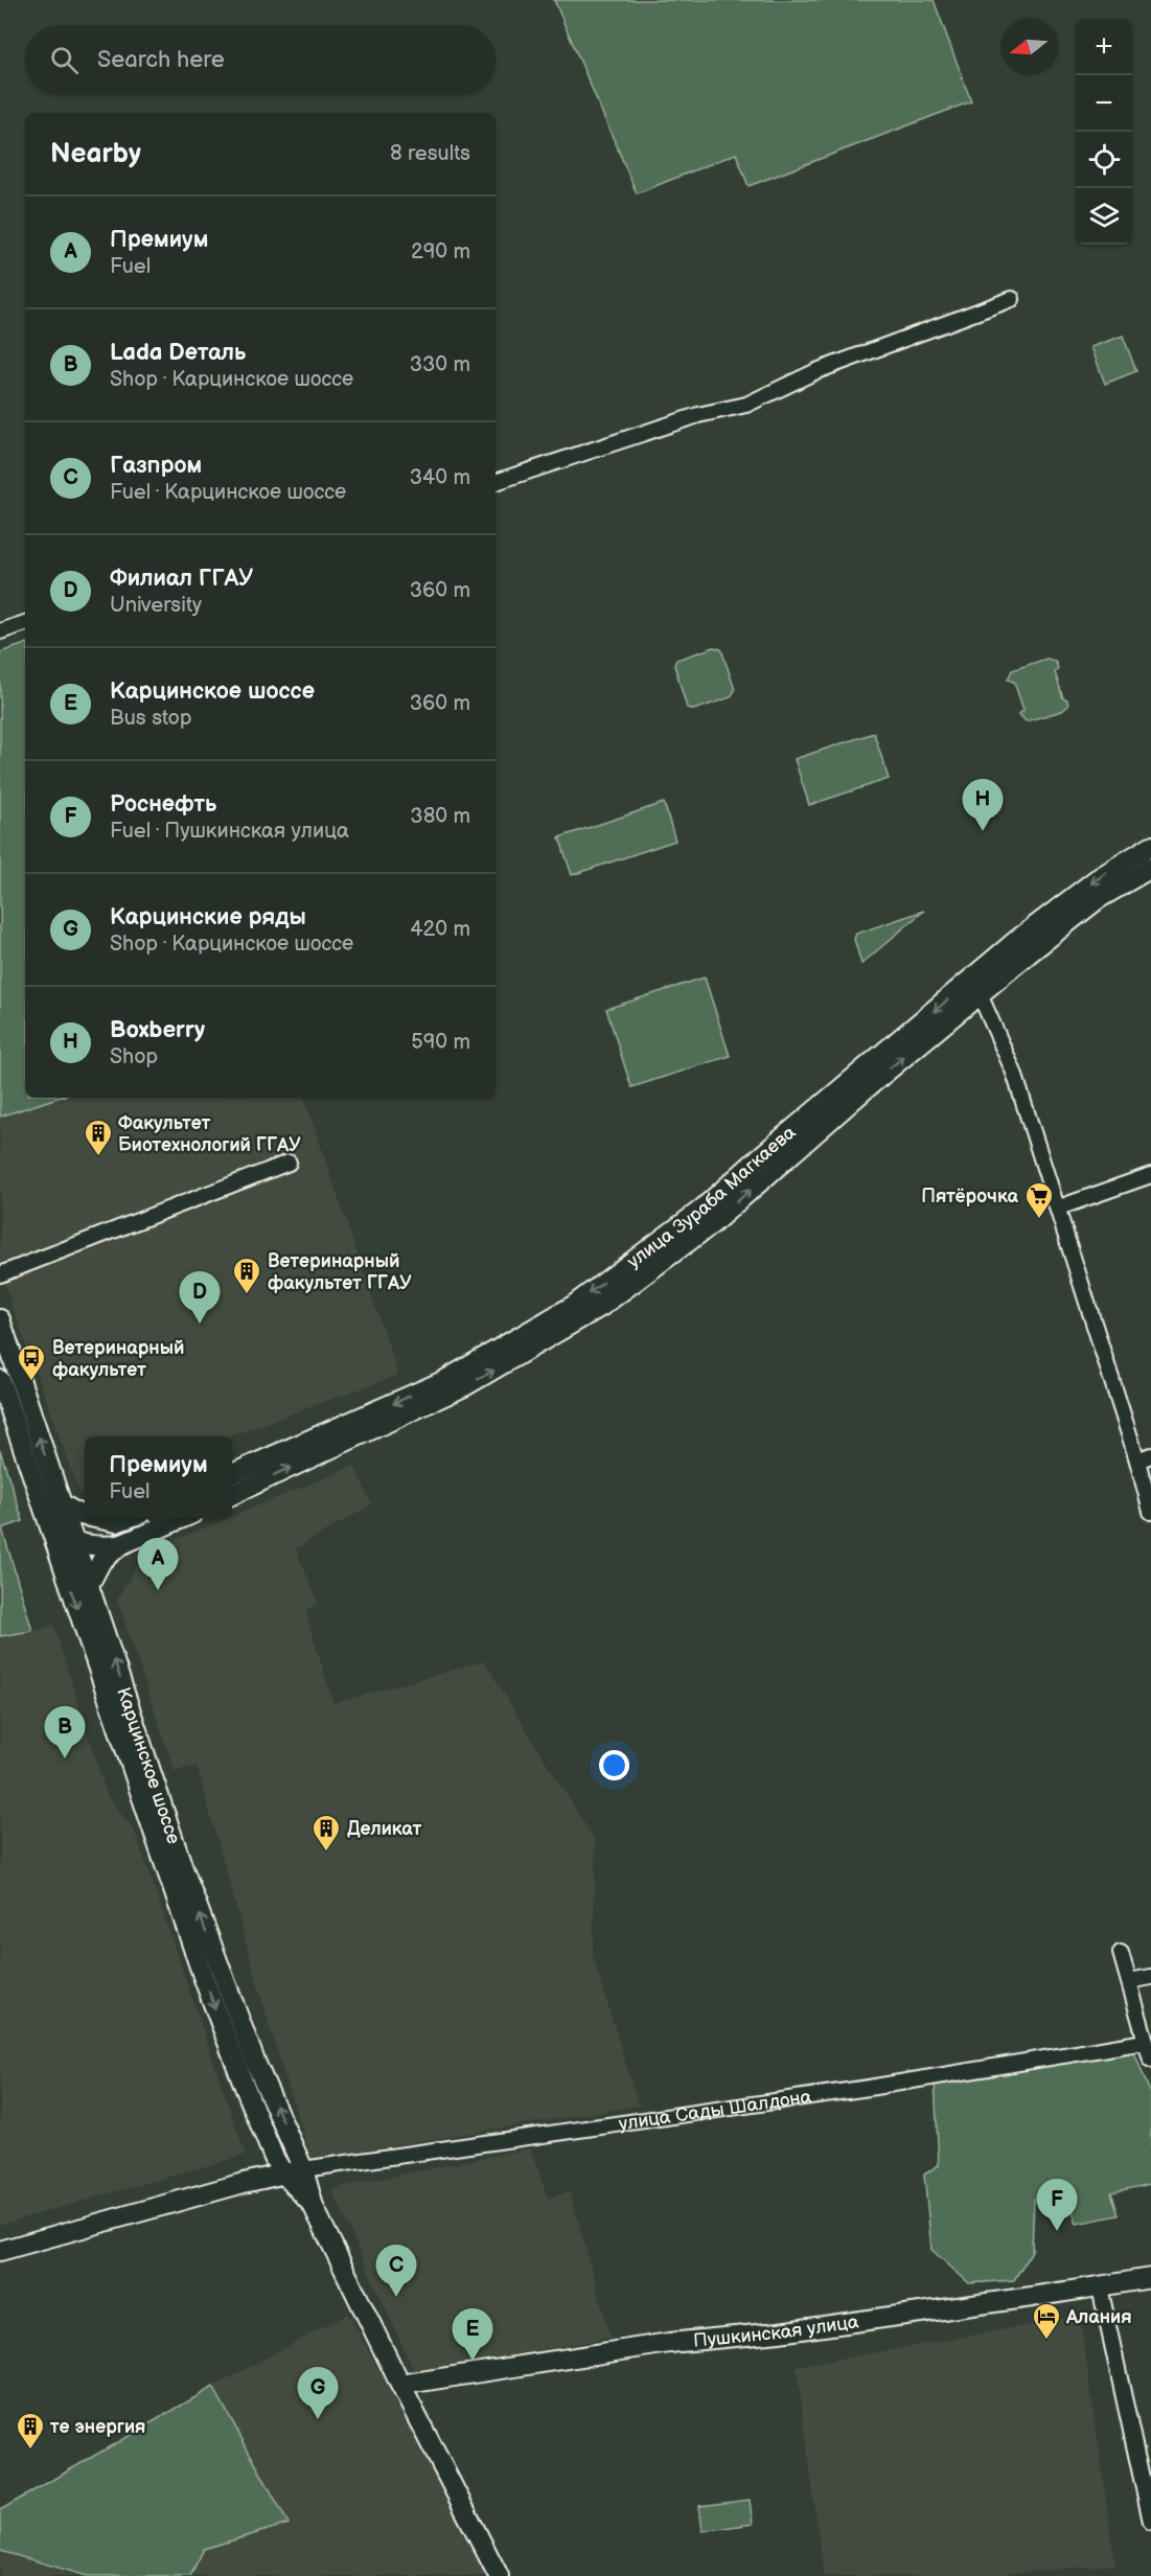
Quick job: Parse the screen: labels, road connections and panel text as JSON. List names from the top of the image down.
{
  "streets": {
    "main road": [
      "улица Зураба Магкаева",
      "Карцинское шоссе",
      "улица Сады Шалдона",
      "Пушкинская улица"
    ]
  },
  "crossings": [
    ["Карцинское шоссе", "улица Сады Шалдона"],
    ["Карцинское шоссе", "Пушкинская улица"]
  ],
  "places": {
    "building": [
      "Факультет Биотехнологий ГГАУ",
      "Ветеринарный факультет ГГАУ",
      "Деликат",
      "те энергия"
    ],
    "supermarket": ["Пятёрочка"],
    "bus stop": ["Ветеринарный факультет"],
    "hotel": ["Алания"]
  },
  "north": "left",
  "page": {
    "map_buttons": ["+", "−"],
    "search": "Search here",
    "heading": ["Nearby", "8 results"],
    "list": [
      {
        "mark": "A",
        "name": "Премиум",
        "note": "Fuel",
        "value": "290 m"
      },
      {
        "mark": "B",
        "name": "Lada Dеталь",
        "note": "Shop · Карцинское шоссе",
        "value": "330 m"
      },
      {
        "mark": "C",
        "name": "Газпром",
        "note": "Fuel · Карцинское шоссе",
        "value": "340 m"
      },
      {
        "mark": "D",
        "name": "Филиал ГГАУ",
        "note": "University",
        "value": "360 m"
      },
      {
        "mark": "E",
        "name": "Карцинское шоссе",
        "note": "Bus stop",
        "value": "360 m"
      },
      {
        "mark": "F",
        "name": "Роснефть",
        "note": "Fuel · Пушкинская улица",
        "value": "380 m"
      },
      {
        "mark": "G",
        "name": "Карцинские ряды",
        "note": "Shop · Карцинское шоссе",
        "value": "420 m"
      },
      {
        "mark": "H",
        "name": "Boxberry",
        "note": "Shop",
        "value": "590 m"
      }
    ],
    "pins": [
      "H",
      "D",
      "A",
      "B",
      "F",
      "C",
      "E",
      "G"
    ],
    "popup": ["Премиум", "Fuel"]
  }
}
